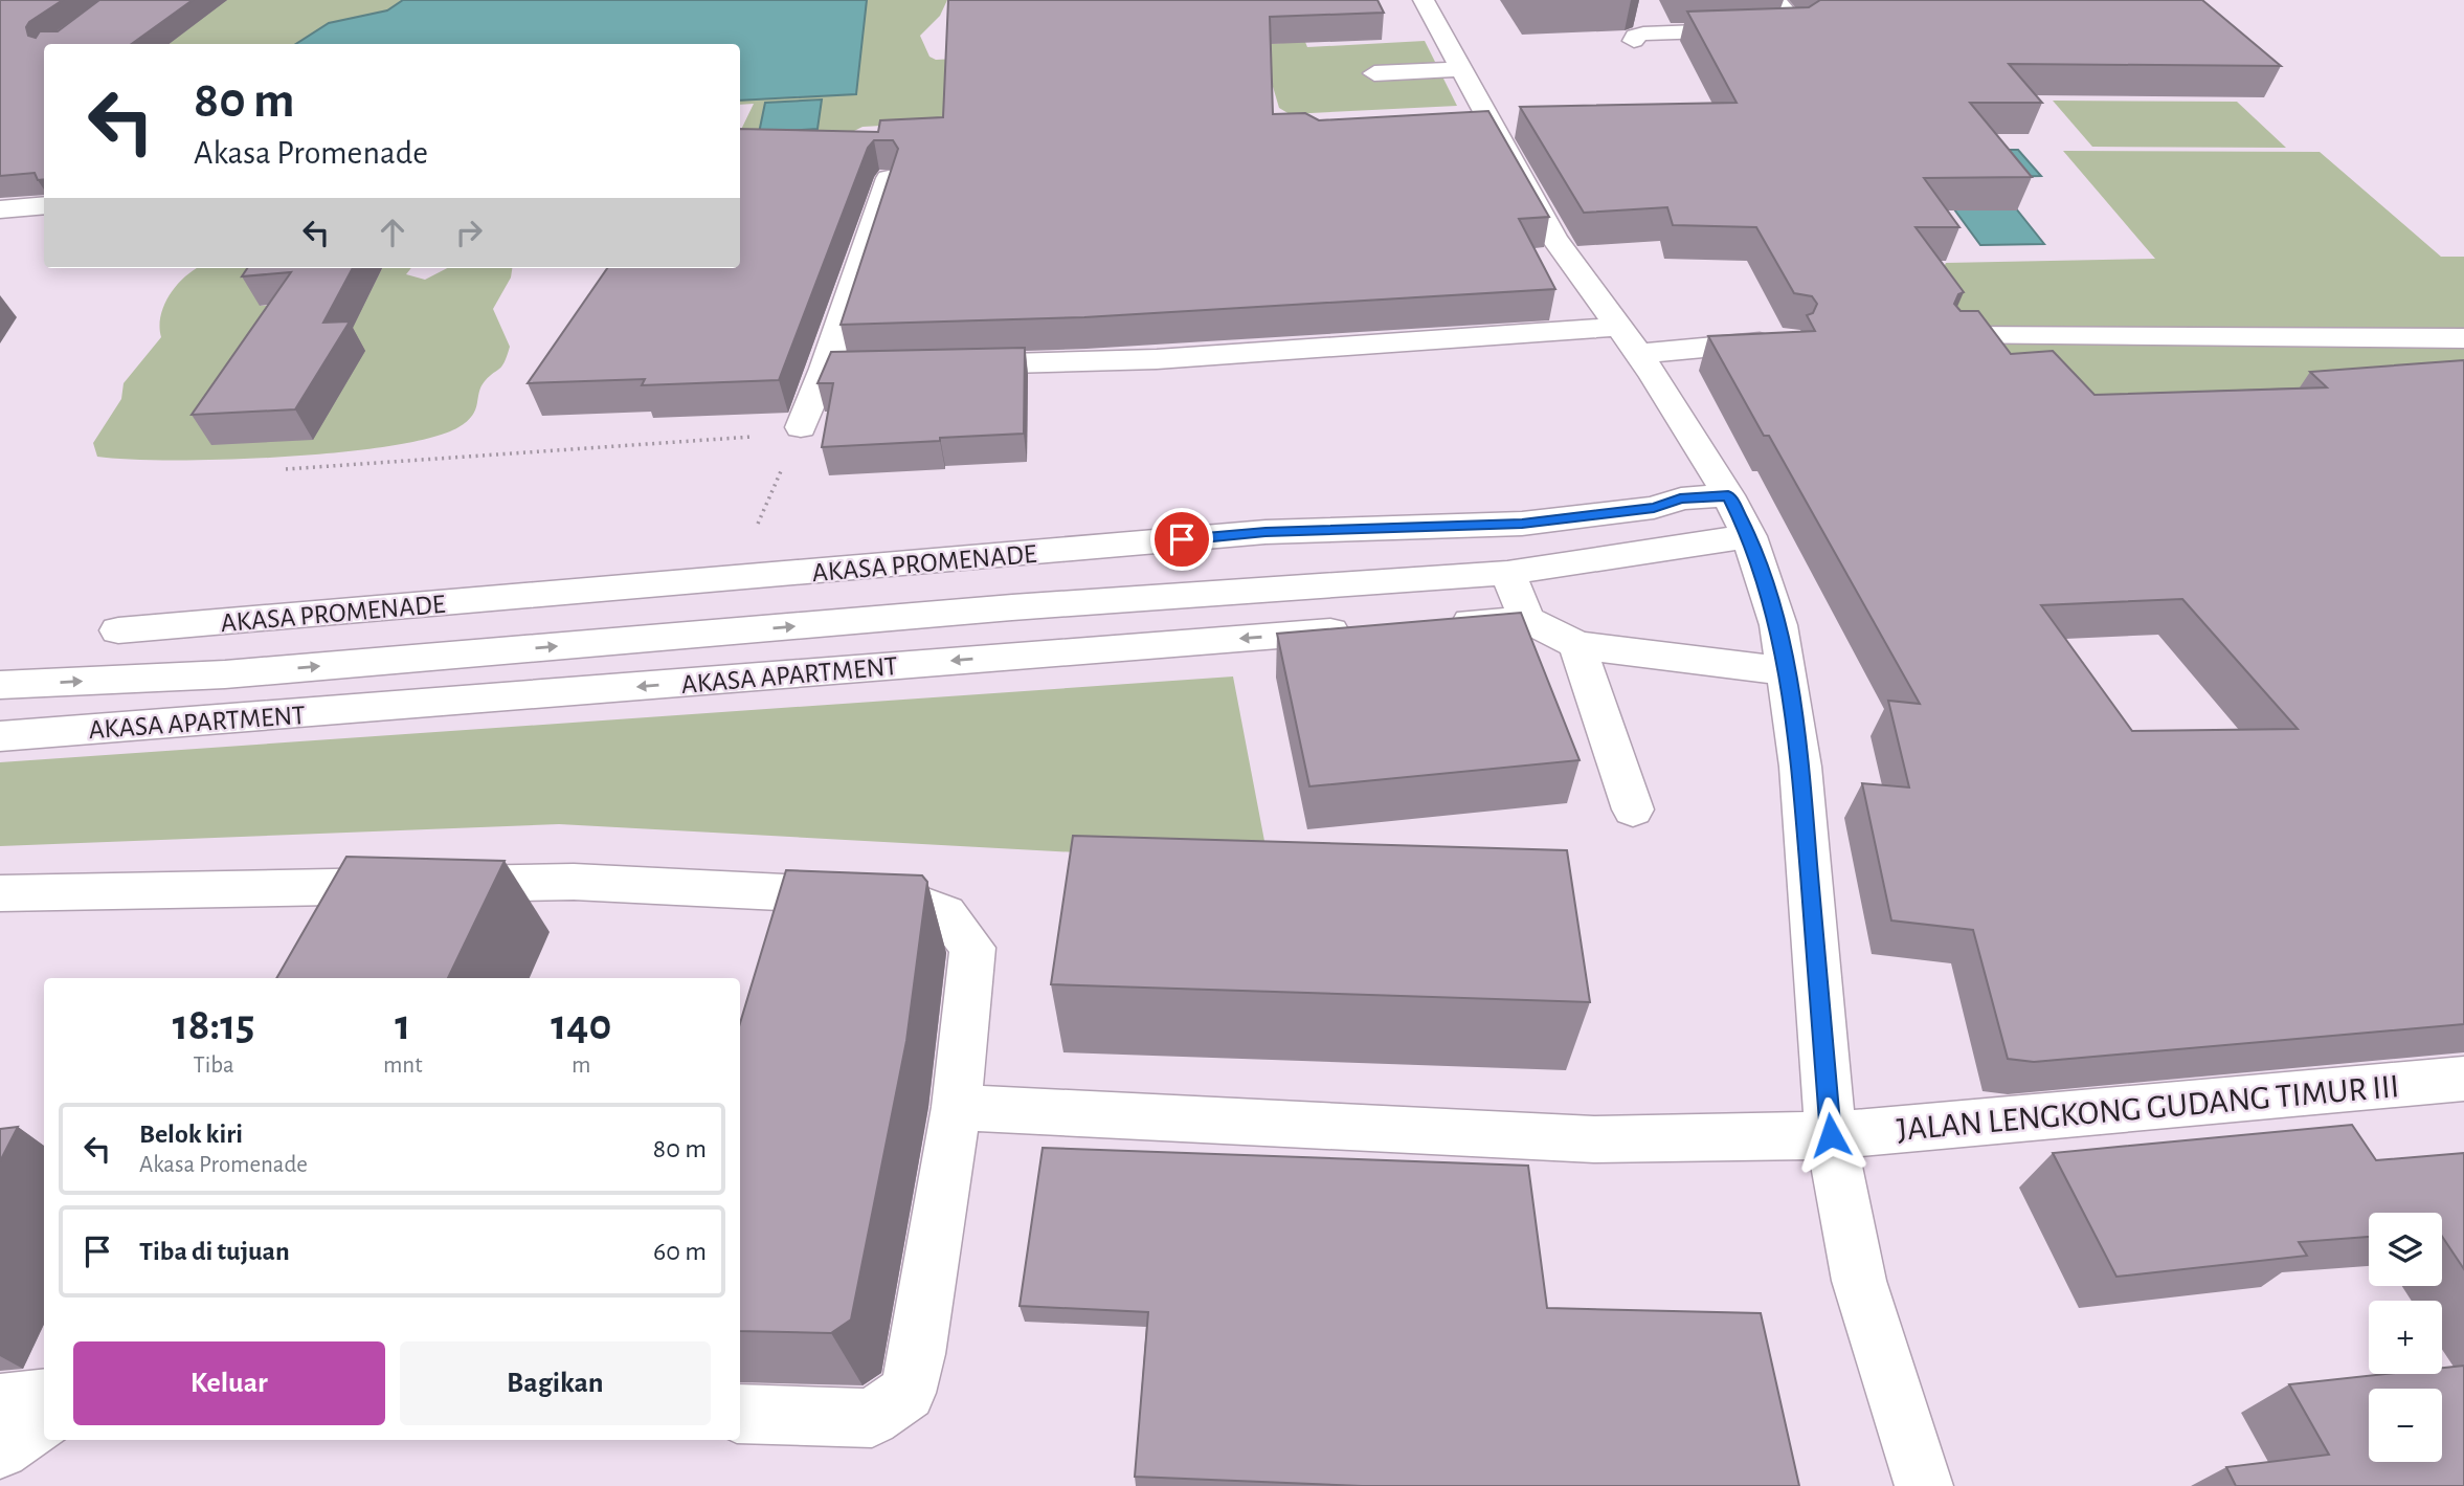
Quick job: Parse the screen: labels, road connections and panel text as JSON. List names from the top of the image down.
{
  "streets": {
    "street": ["AKASA PROMENADE", "AKASA APARTMENT", "JALAN LENGKONG GUDANG TIMUR III"]
  },
  "page": {
    "turn": ["80 m", "Akasa Promenade"],
    "eta": [
      "18:15",
      "Tiba",
      "1",
      "mnt",
      "140",
      "m"
    ],
    "list": [
      {
        "name": "Belok kiri",
        "note": "Akasa Promenade",
        "value": "80 m"
      },
      {
        "name": "Tiba di tujuan",
        "value": "60 m"
      }
    ],
    "map_buttons": ["+", "−"],
    "buttons": ["Keluar", "Bagikan"]
  }
}
